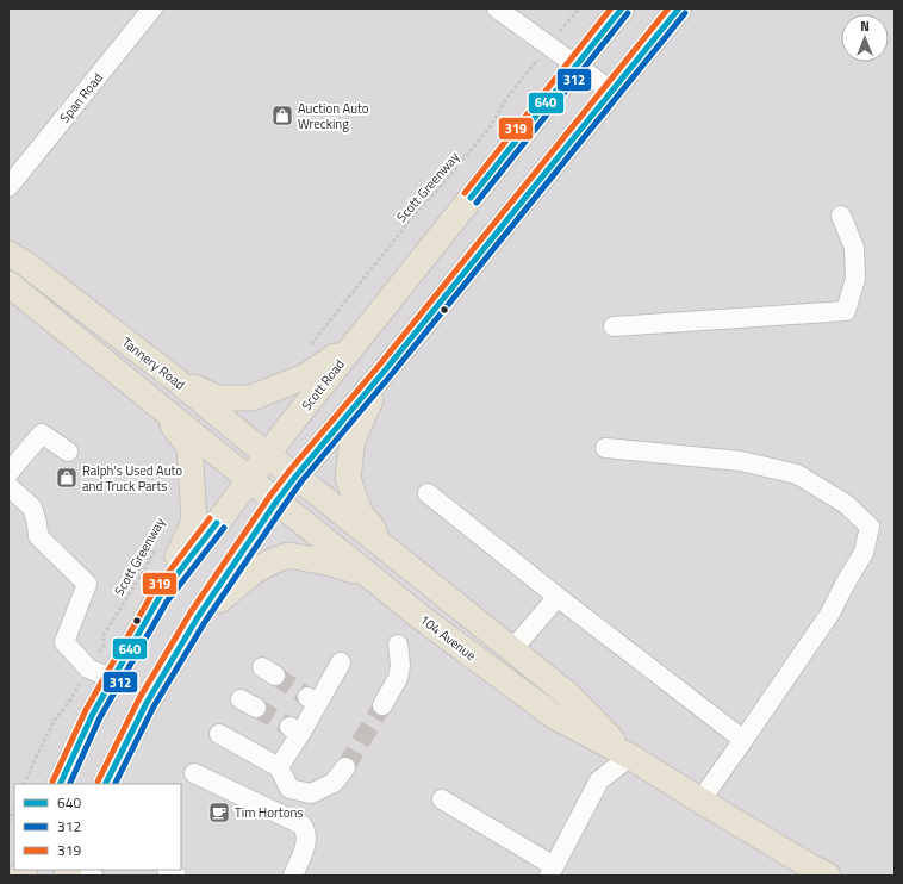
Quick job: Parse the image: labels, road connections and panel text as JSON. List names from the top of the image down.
{
  "streets": {
    "main road": ["Tannery Road", "Scott Road", "104 Avenue"],
    "street": ["Span Road"],
    "path": ["Scott Greenway"]
  },
  "crossings": [
    ["Tannery Road", "Scott Road"],
    ["Tannery Road", "104 Avenue"]
  ],
  "places": {
    "shop": ["Auction Auto Wrecking", "Ralph's Used Auto and Truck Parts"],
    "cafe": ["Tim Hortons"]
  },
  "lines": ["transit line 640", "transit line 319", "transit line 312"],
  "legend": ["640", "312", "319"],
  "north": "top"
}
